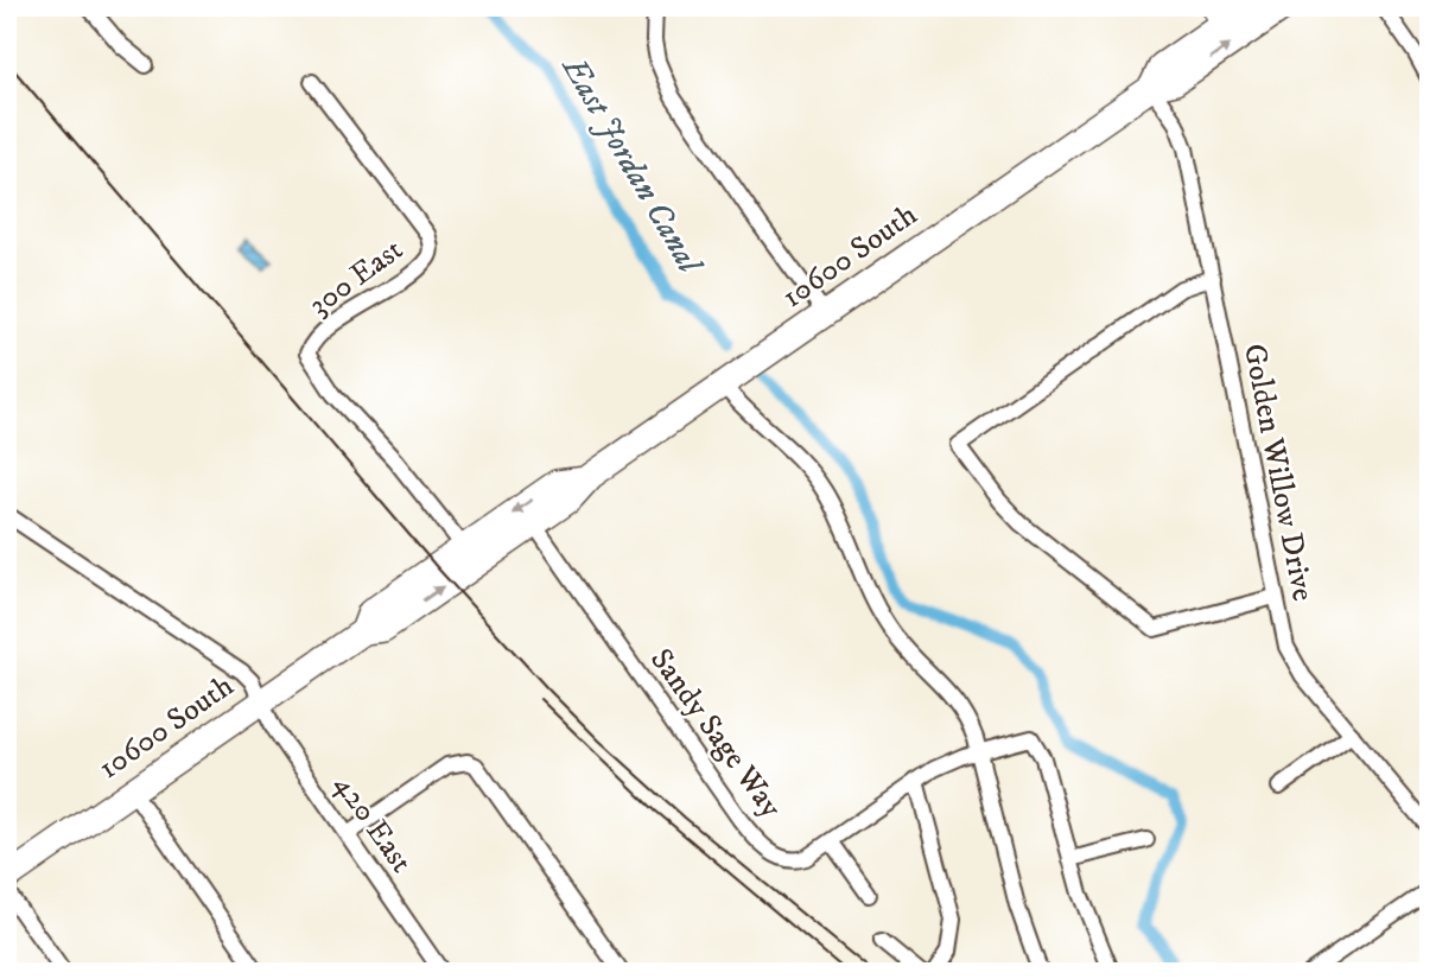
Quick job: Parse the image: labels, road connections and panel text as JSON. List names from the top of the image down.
{
  "streets": {
    "main road": ["10600 South"],
    "street": [
      "300 East",
      "Golden Willow Drive",
      "Sandy Sage Way",
      "420 East"
    ]
  },
  "crossings": [
    ["10600 South", "300 East"],
    ["10600 South", "Golden Willow Drive"],
    ["10600 South", "Sandy Sage Way"],
    ["10600 South", "420 East"]
  ],
  "water": ["East Jordan Canal"]
}
